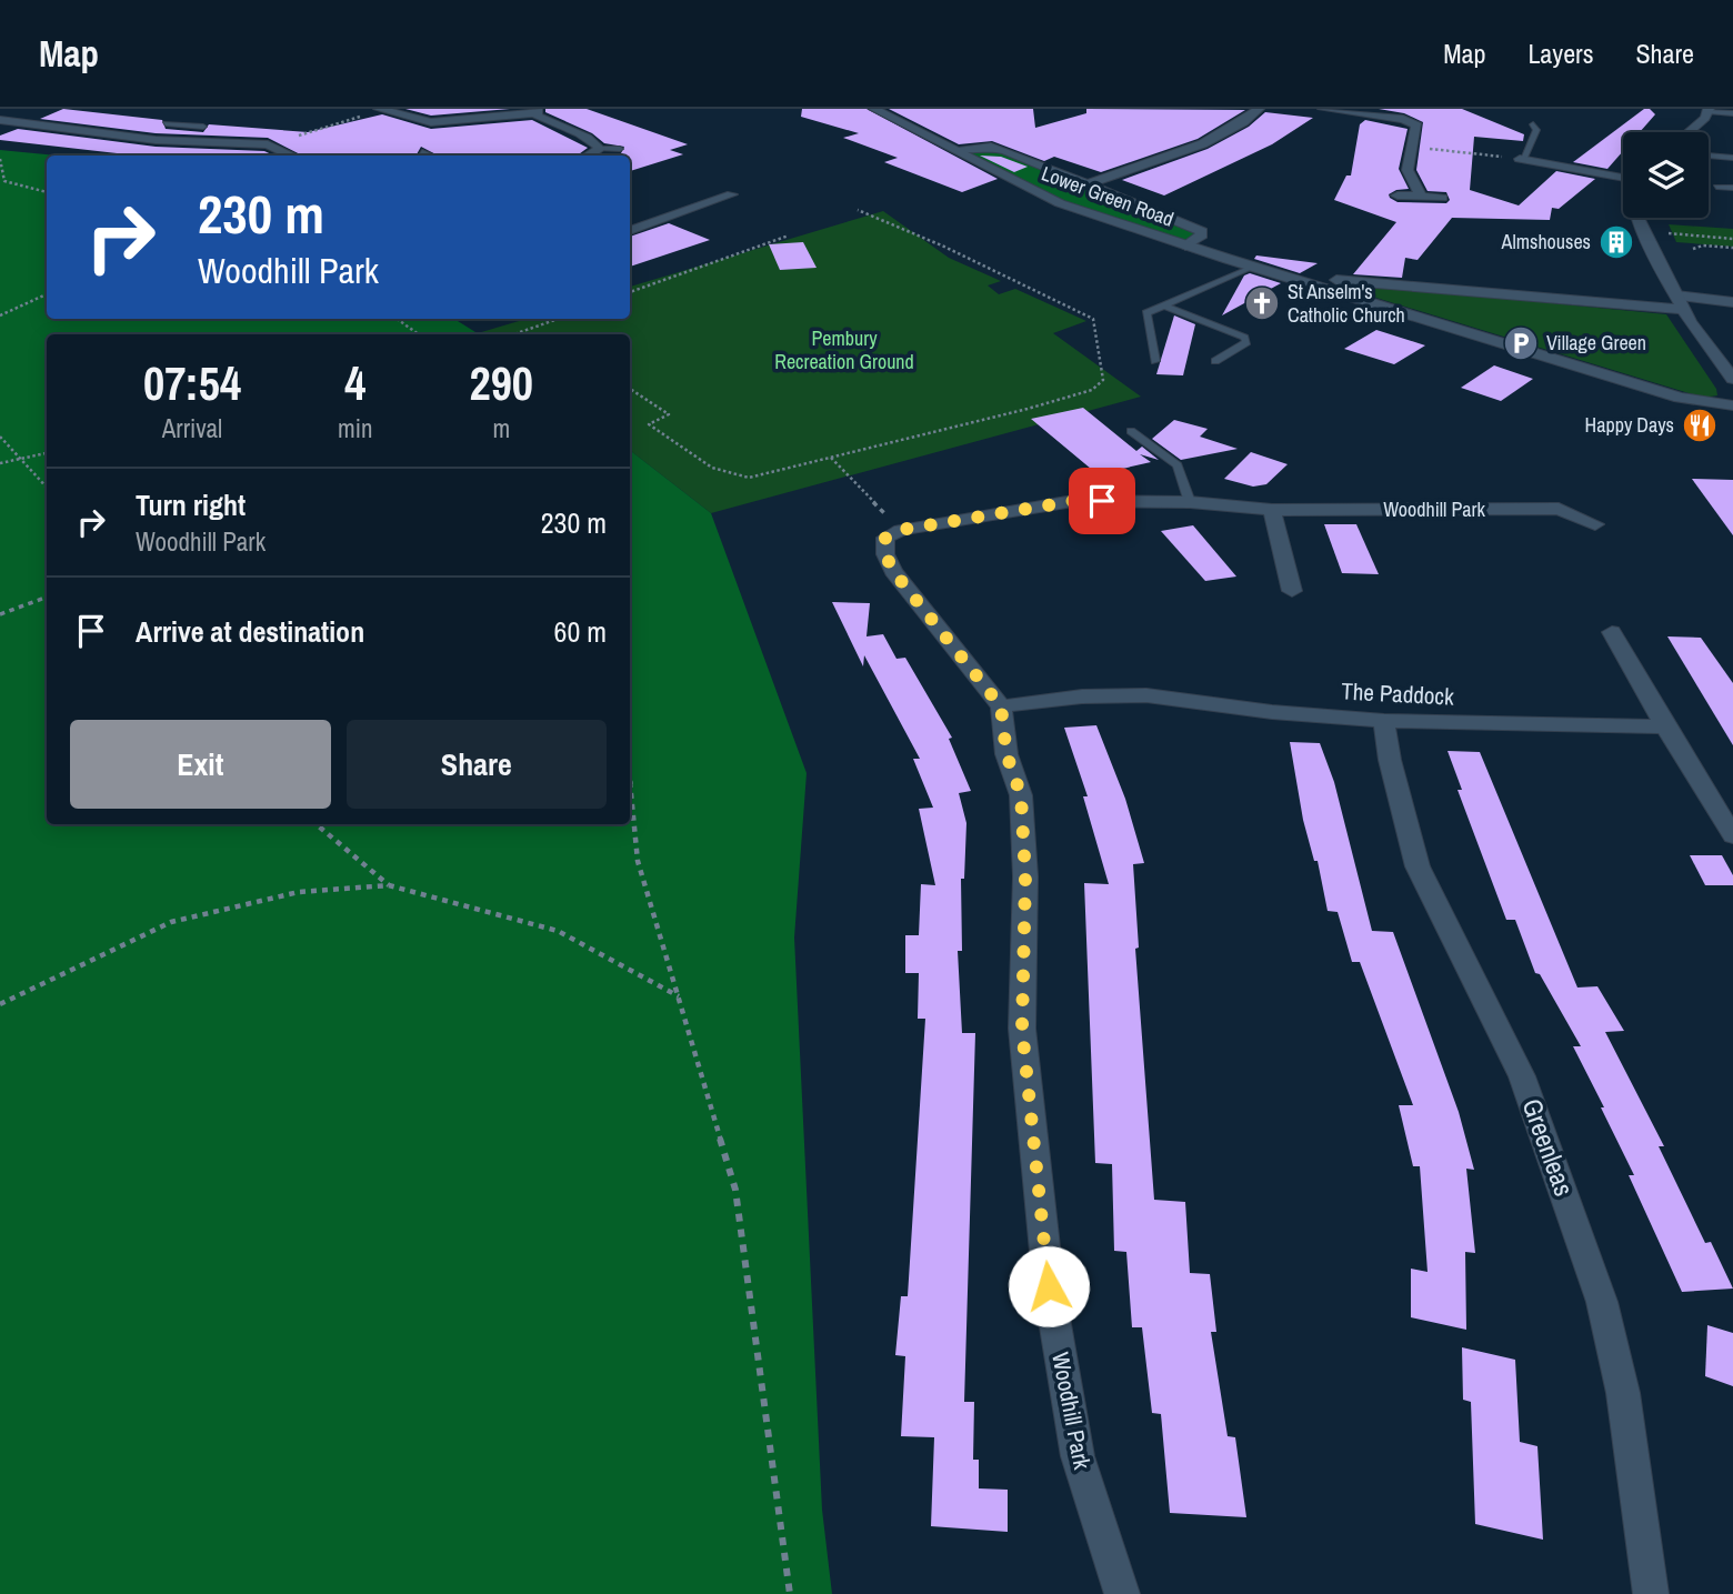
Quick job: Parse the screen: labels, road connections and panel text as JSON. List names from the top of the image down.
{
  "streets": {
    "street": [
      "Lower Green Road",
      "Woodhill Park",
      "The Paddock",
      "Greenleas"
    ]
  },
  "crossings": [
    ["Woodhill Park", "The Paddock"],
    ["The Paddock", "Greenleas"]
  ],
  "parks": ["Pembury Recreation Ground"],
  "places": {
    "building": ["Almshouses"],
    "church": ["St Anselm's Catholic Church"],
    "parking": ["Village Green"],
    "restaurant": ["Happy Days"]
  },
  "page": {
    "header": "Map",
    "nav": ["Map", "Layers", "Share"],
    "turn": ["230 m", "Woodhill Park"],
    "eta": [
      "07:54",
      "Arrival",
      "4",
      "min",
      "290",
      "m"
    ],
    "list": [
      {
        "name": "Turn right",
        "note": "Woodhill Park",
        "value": "230 m"
      },
      {
        "name": "Arrive at destination",
        "value": "60 m"
      }
    ],
    "buttons": ["Exit", "Share"]
  }
}
